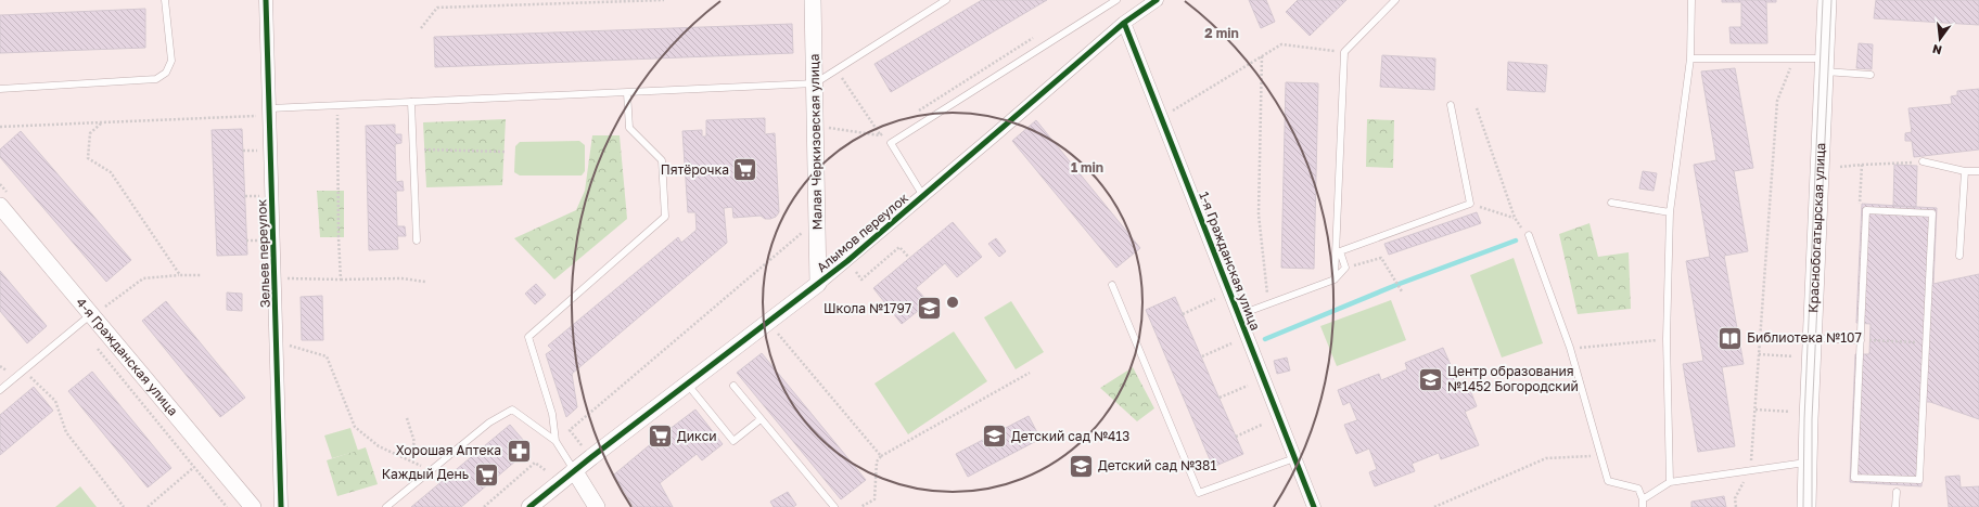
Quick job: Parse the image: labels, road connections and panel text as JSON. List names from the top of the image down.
{
  "streets": {
    "main road": ["Краснобогатырская улица"],
    "street": [
      "Малая Черкизовская улица",
      "Алымов переулок",
      "Зельев переулок",
      "1-я Гражданская улица",
      "4-я Гражданская улица"
    ]
  },
  "crossings": [
    ["Малая Черкизовская улица", "Алымов переулок"],
    ["Алымов переулок", "1-я Гражданская улица"]
  ],
  "places": {
    "supermarket": ["Пятёрочка", "Дикси", "Каждый День"],
    "school or university": [
      "Школа №1797",
      "Центр образования №1452 Богородский",
      "Детский сад №413",
      "Детский сад №381"
    ],
    "library": ["Библиотека №107"],
    "pharmacy": ["Хорошая Аптека"]
  },
  "north": "bottom",
  "rings": ["2 min", "1 min"]
}
